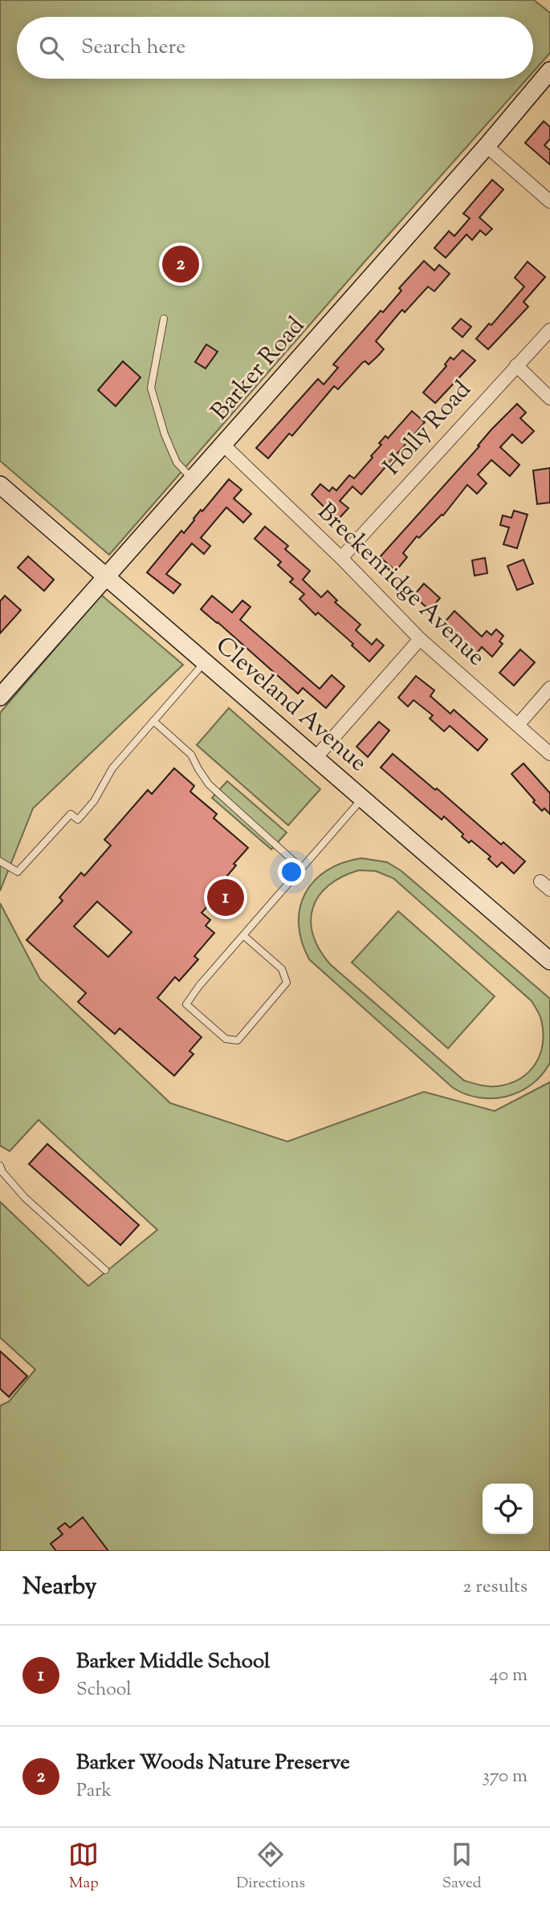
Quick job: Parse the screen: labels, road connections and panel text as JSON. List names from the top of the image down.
{
  "streets": {
    "street": [
      "Barker Road",
      "Holly Road",
      "Breckenridge Avenue",
      "Cleveland Avenue"
    ]
  },
  "crossings": [
    ["Barker Road", "Breckenridge Avenue"],
    ["Barker Road", "Cleveland Avenue"],
    ["Holly Road", "Breckenridge Avenue"]
  ],
  "page": {
    "search": "Search here",
    "pins": ["2", "1"],
    "heading": ["Nearby", "2 results"],
    "list": [
      {
        "mark": "1",
        "name": "Barker Middle School",
        "note": "School",
        "value": "40 m"
      },
      {
        "mark": "2",
        "name": "Barker Woods Nature Preserve",
        "note": "Park",
        "value": "370 m"
      }
    ],
    "nav": ["Map", "Directions", "Saved"]
  }
}
